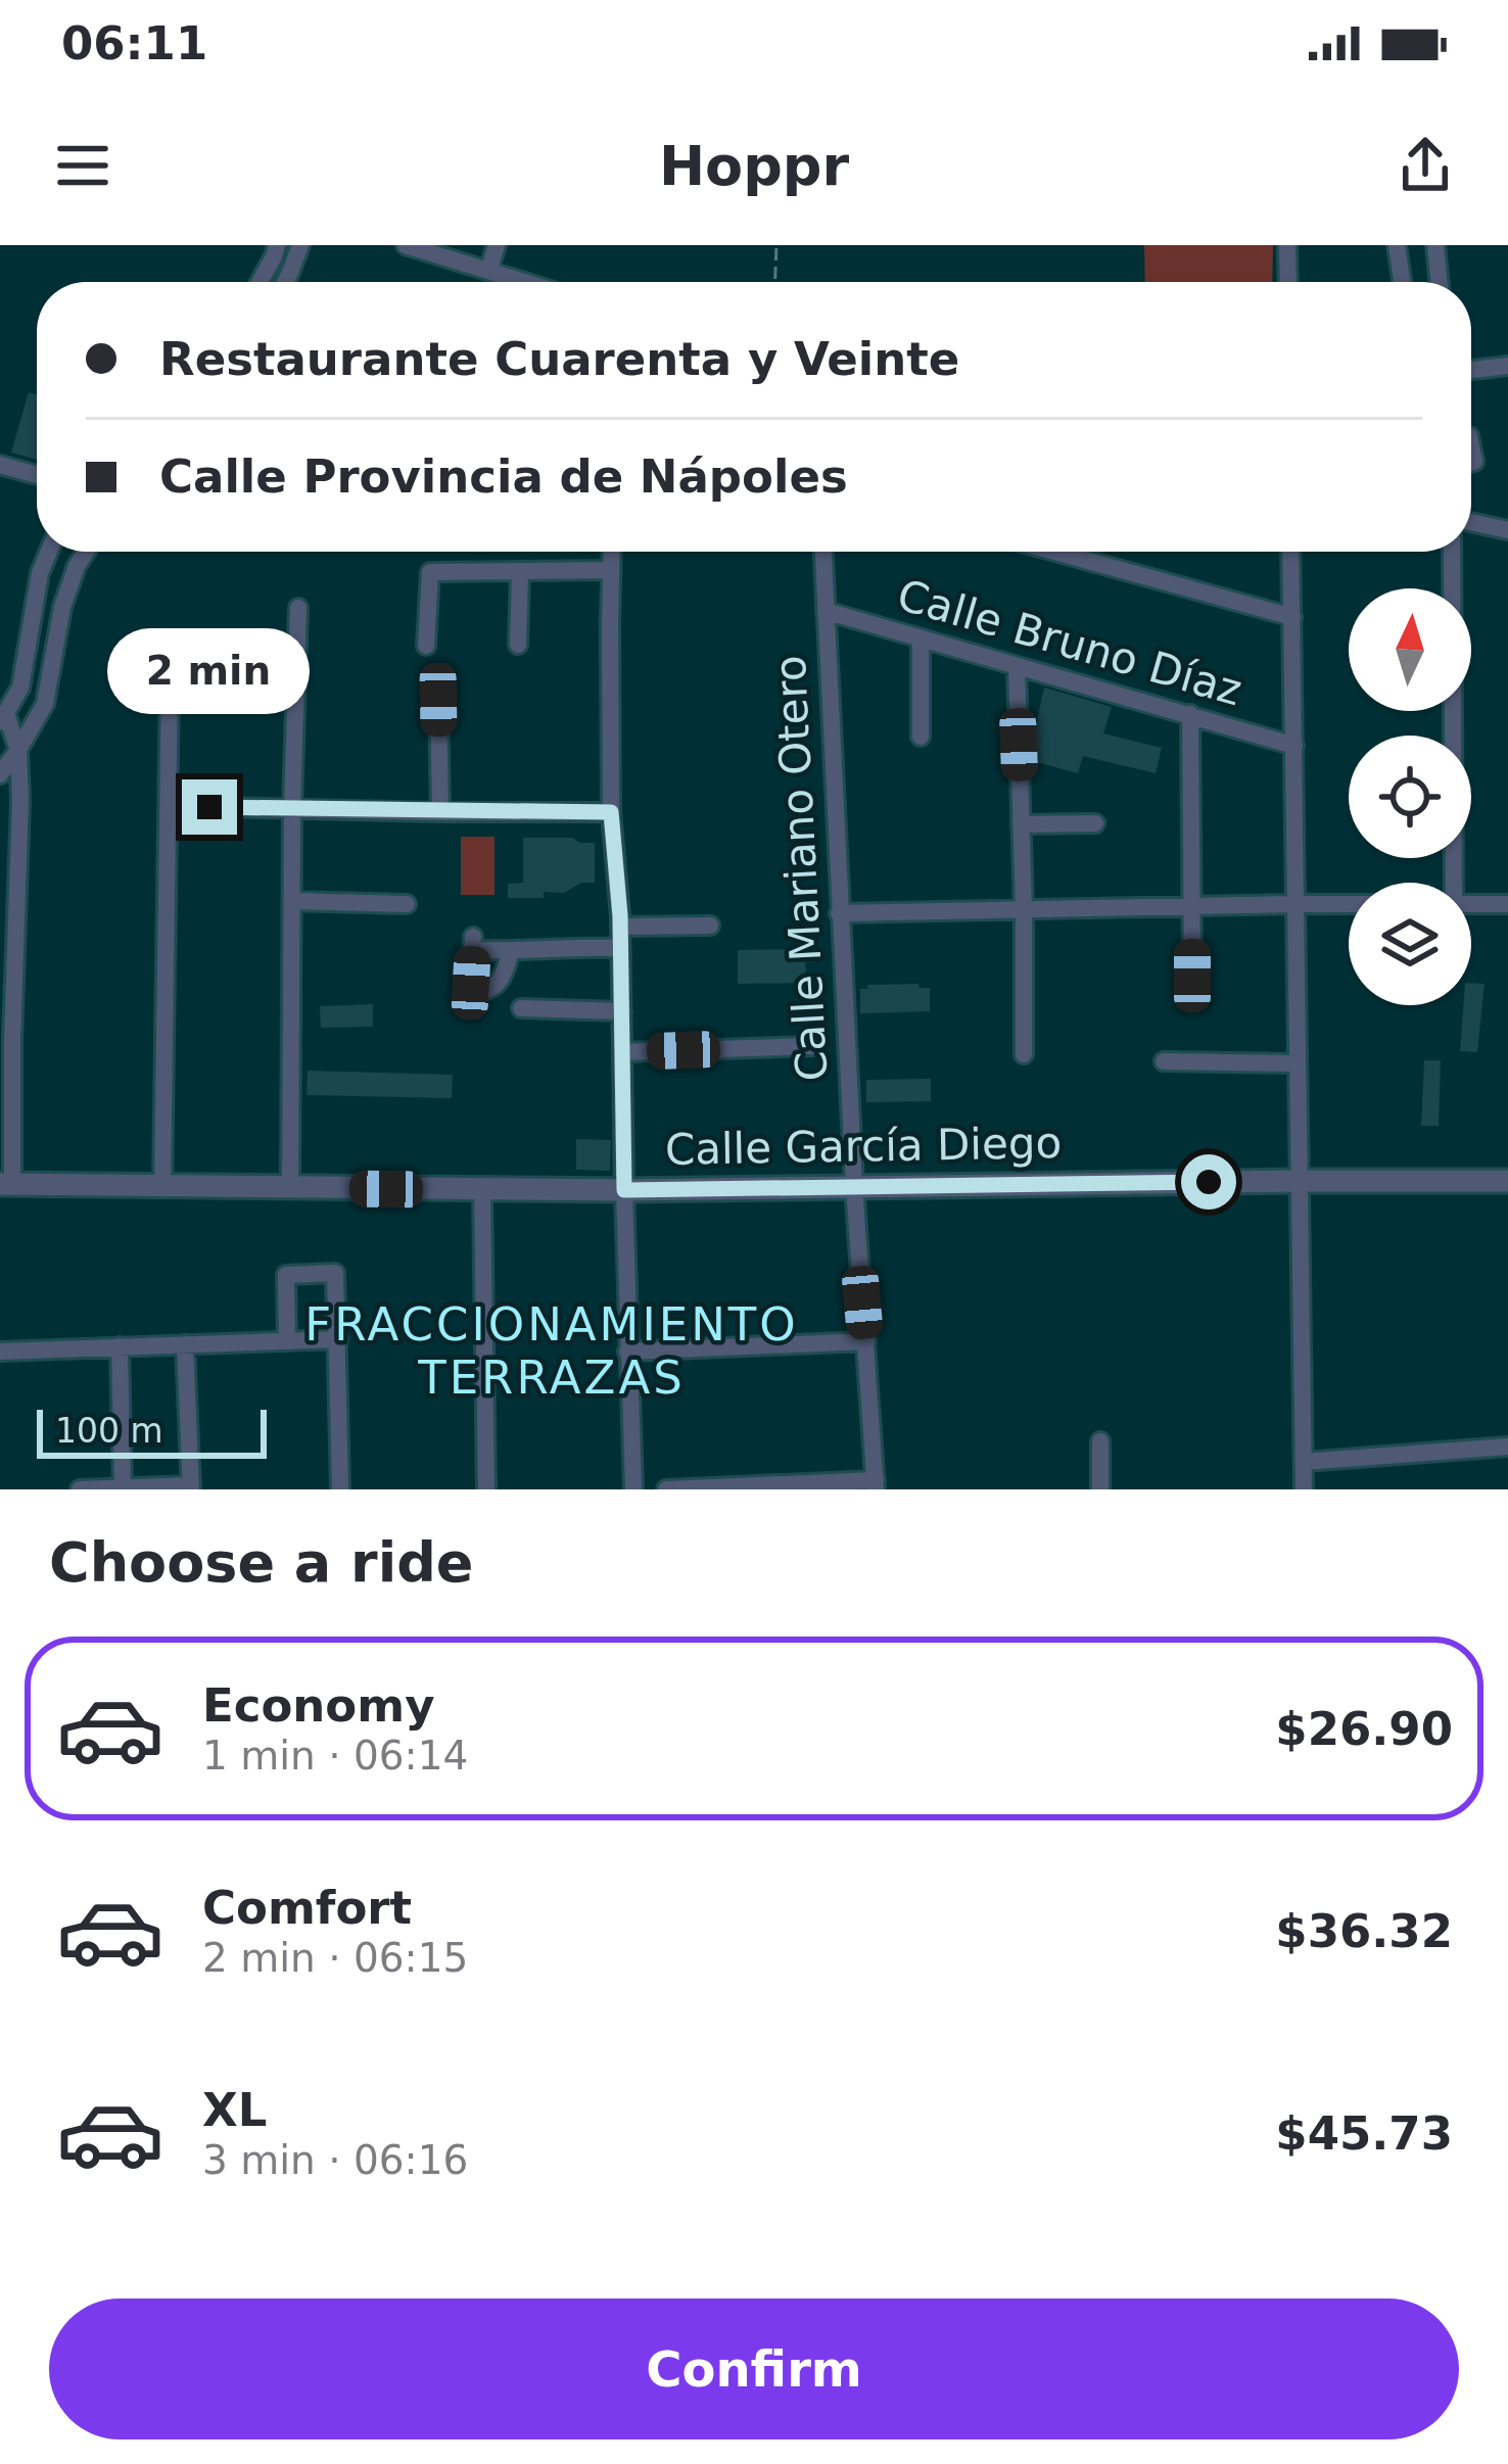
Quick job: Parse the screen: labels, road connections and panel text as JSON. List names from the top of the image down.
{
  "streets": {
    "street": ["Calle Bruno Díaz", "Calle Mariano Otero", "Calle García Diego"]
  },
  "crossings": [
    ["Calle Bruno Díaz", "Calle Mariano Otero"],
    ["Calle Mariano Otero", "Calle García Diego"]
  ],
  "districts": ["FRACCIONAMIENTO TERRAZAS"],
  "scale_bar": "100 m",
  "north": "top",
  "page": {
    "status": "06:11",
    "header": "Hoppr",
    "banner": ["Restaurante Cuarenta y Veinte", "Calle Provincia de Nápoles"],
    "bubble": "2 min",
    "scale": "100 m",
    "heading": "Choose a ride",
    "list": [
      {
        "name": "Economy",
        "note": "1 min · 06:14",
        "value": "$26.90"
      },
      {
        "name": "Comfort",
        "note": "2 min · 06:15",
        "value": "$36.32"
      },
      {
        "name": "XL",
        "note": "3 min · 06:16",
        "value": "$45.73"
      }
    ],
    "buttons": "Confirm"
  }
}
